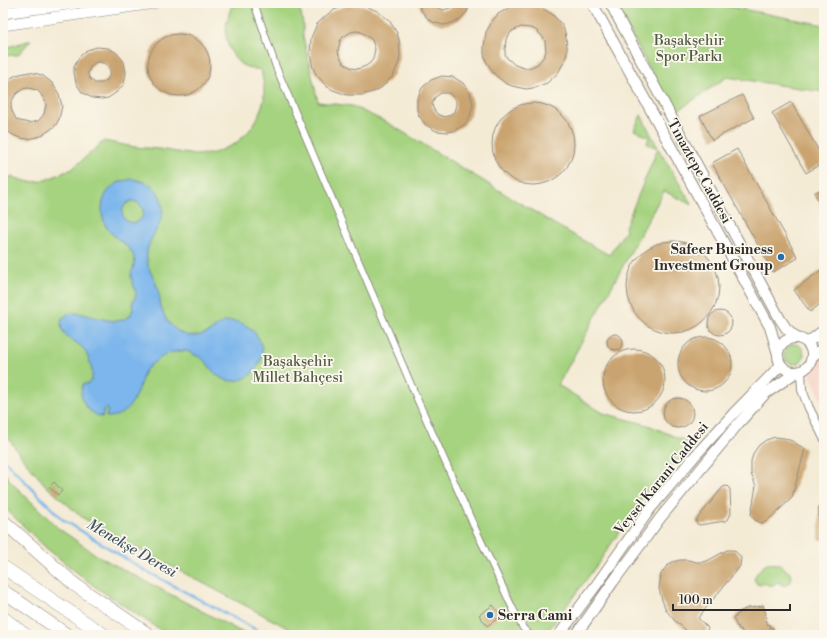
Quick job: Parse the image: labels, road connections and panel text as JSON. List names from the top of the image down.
{
  "streets": {
    "street": ["Tınaztepe Caddesi", "Veysel Karani Caddesi"]
  },
  "crossings": [
    ["Tınaztepe Caddesi", "Veysel Karani Caddesi"]
  ],
  "water": ["Menekşe Deresi"],
  "parks": ["Başakşehir Spor Parkı", "Başakşehir Millet Bahçesi"],
  "places": ["Safeer Business Investment Group", "Serra Cami"],
  "scale_bar": "100 m"
}
